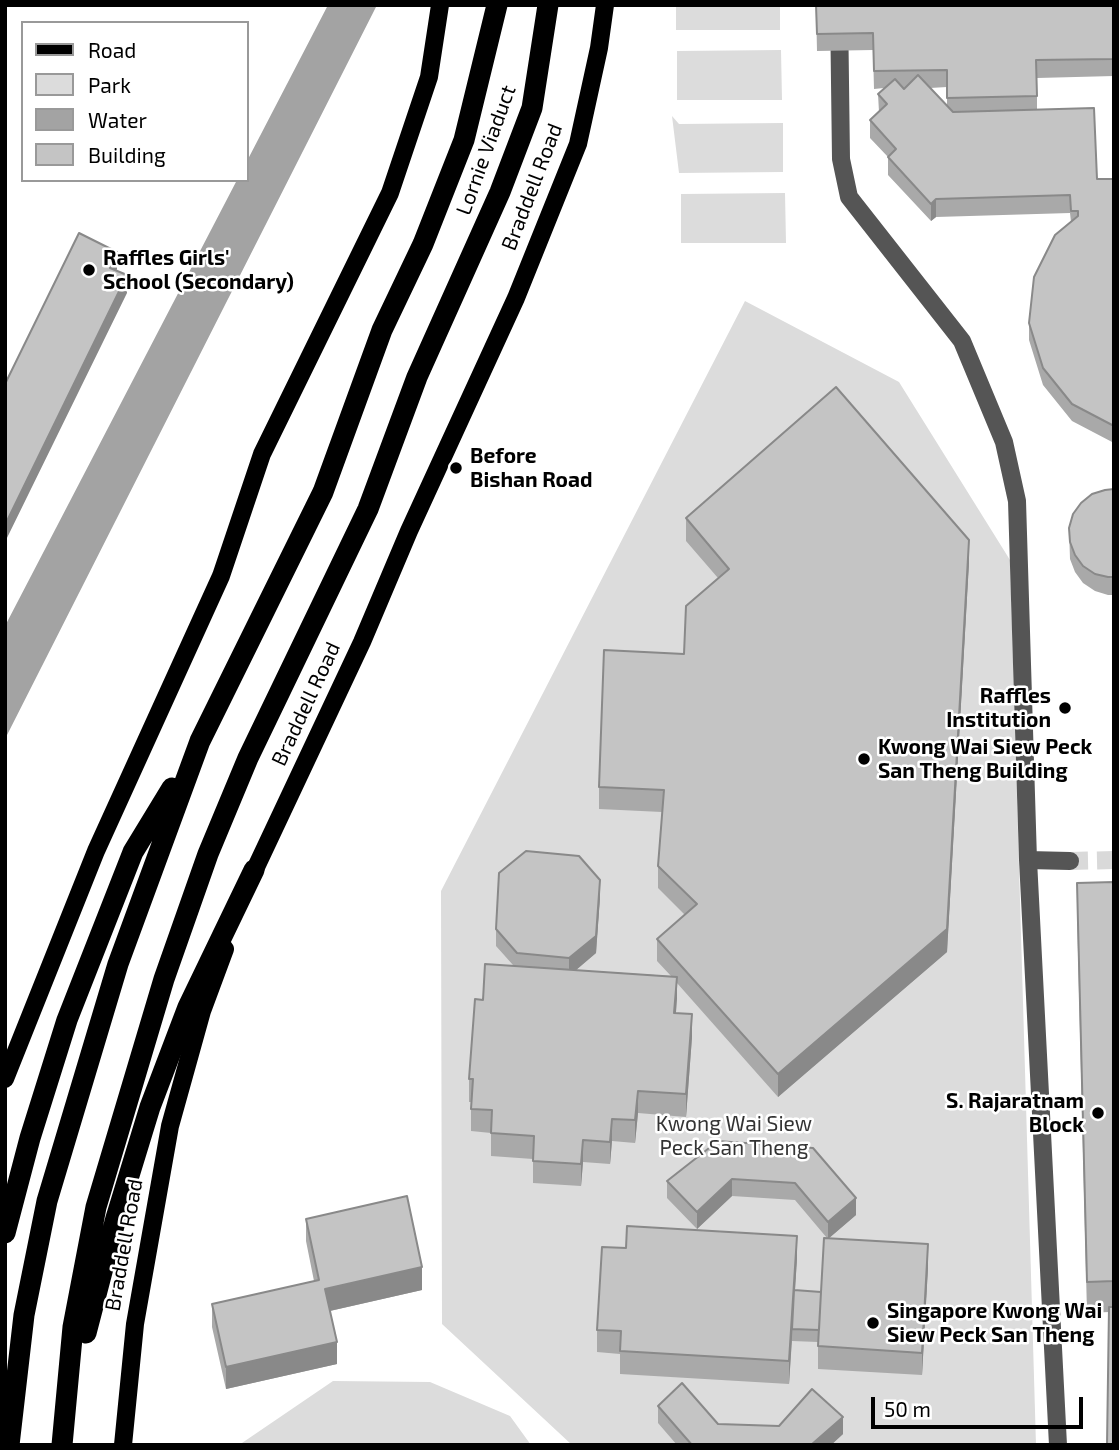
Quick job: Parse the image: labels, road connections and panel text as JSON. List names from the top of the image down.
{
  "streets": {
    "highway": ["Lornie Viaduct", "Braddell Road"]
  },
  "crossings": [
    ["Lornie Viaduct", "Braddell Road"]
  ],
  "parks": ["Kwong Wai Siew Peck San Theng"],
  "places": [
    "Raffles Girls' School (Secondary)",
    "Before Bishan Road",
    "Raffles Institution",
    "Kwong Wai Siew Peck San Theng Building",
    "S. Rajaratnam Block",
    "Singapore Kwong Wai Siew Peck San Theng"
  ],
  "legend": [
    "Road",
    "Park",
    "Water",
    "Building"
  ],
  "scale_bar": "50 m"
}
